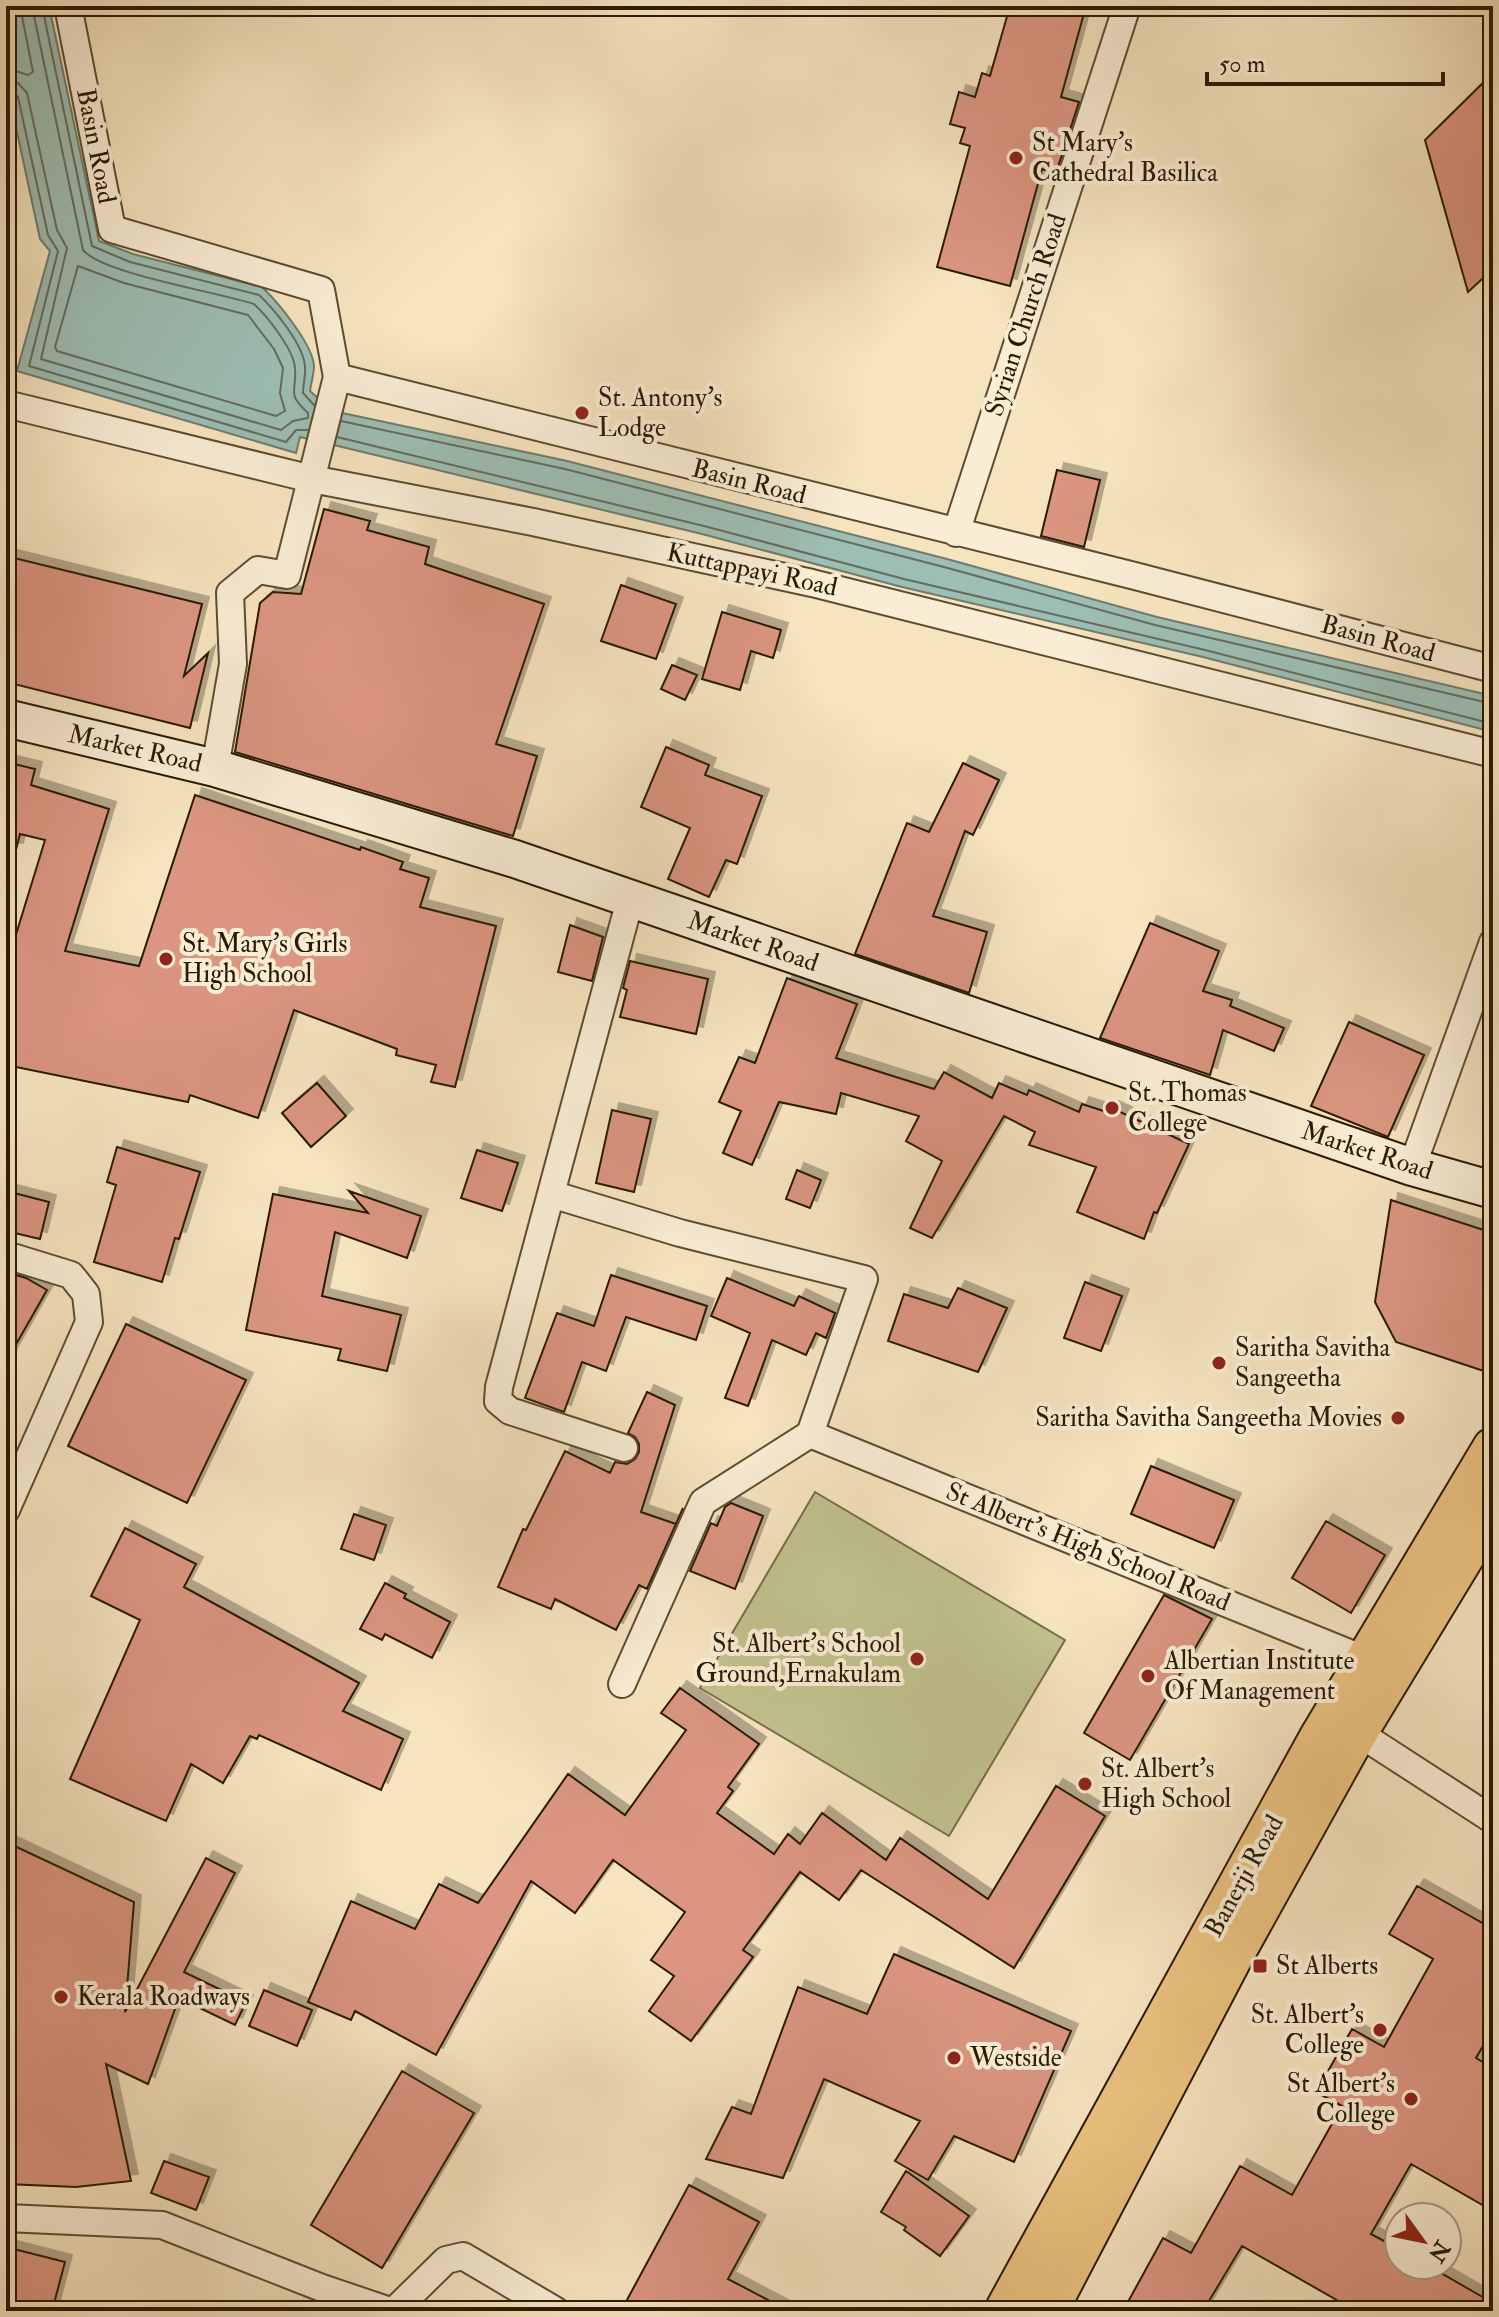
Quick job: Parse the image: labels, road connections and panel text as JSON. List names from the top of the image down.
{
  "streets": {
    "main road": ["Banerji Road"],
    "street": [
      "Basin Road",
      "Syrian Church Road",
      "Kuttappayi Road",
      "Market Road",
      "St Albert's High School Road"
    ]
  },
  "crossings": [
    ["Basin Road", "Syrian Church Road"],
    ["St Albert's High School Road", "Banerji Road"]
  ],
  "places": {
    "other": [
      "St Mary's Cathedral Basilica",
      "St. Antony's Lodge",
      "St. Mary's Girls High School",
      "St. Thomas College",
      "Saritha Savitha Sangeetha",
      "Saritha Savitha Sangeetha Movies",
      "St. Albert’s School Ground,Ernakulam",
      "Albertian Institute Of Management",
      "St. Albert's High School",
      "Kerala Roadways",
      "St. Albert's College",
      "Westside",
      "St Albert’s College"
    ],
    "transit": ["St Alberts"]
  },
  "scale_bar": "50 m",
  "north": "bottom right"
}
